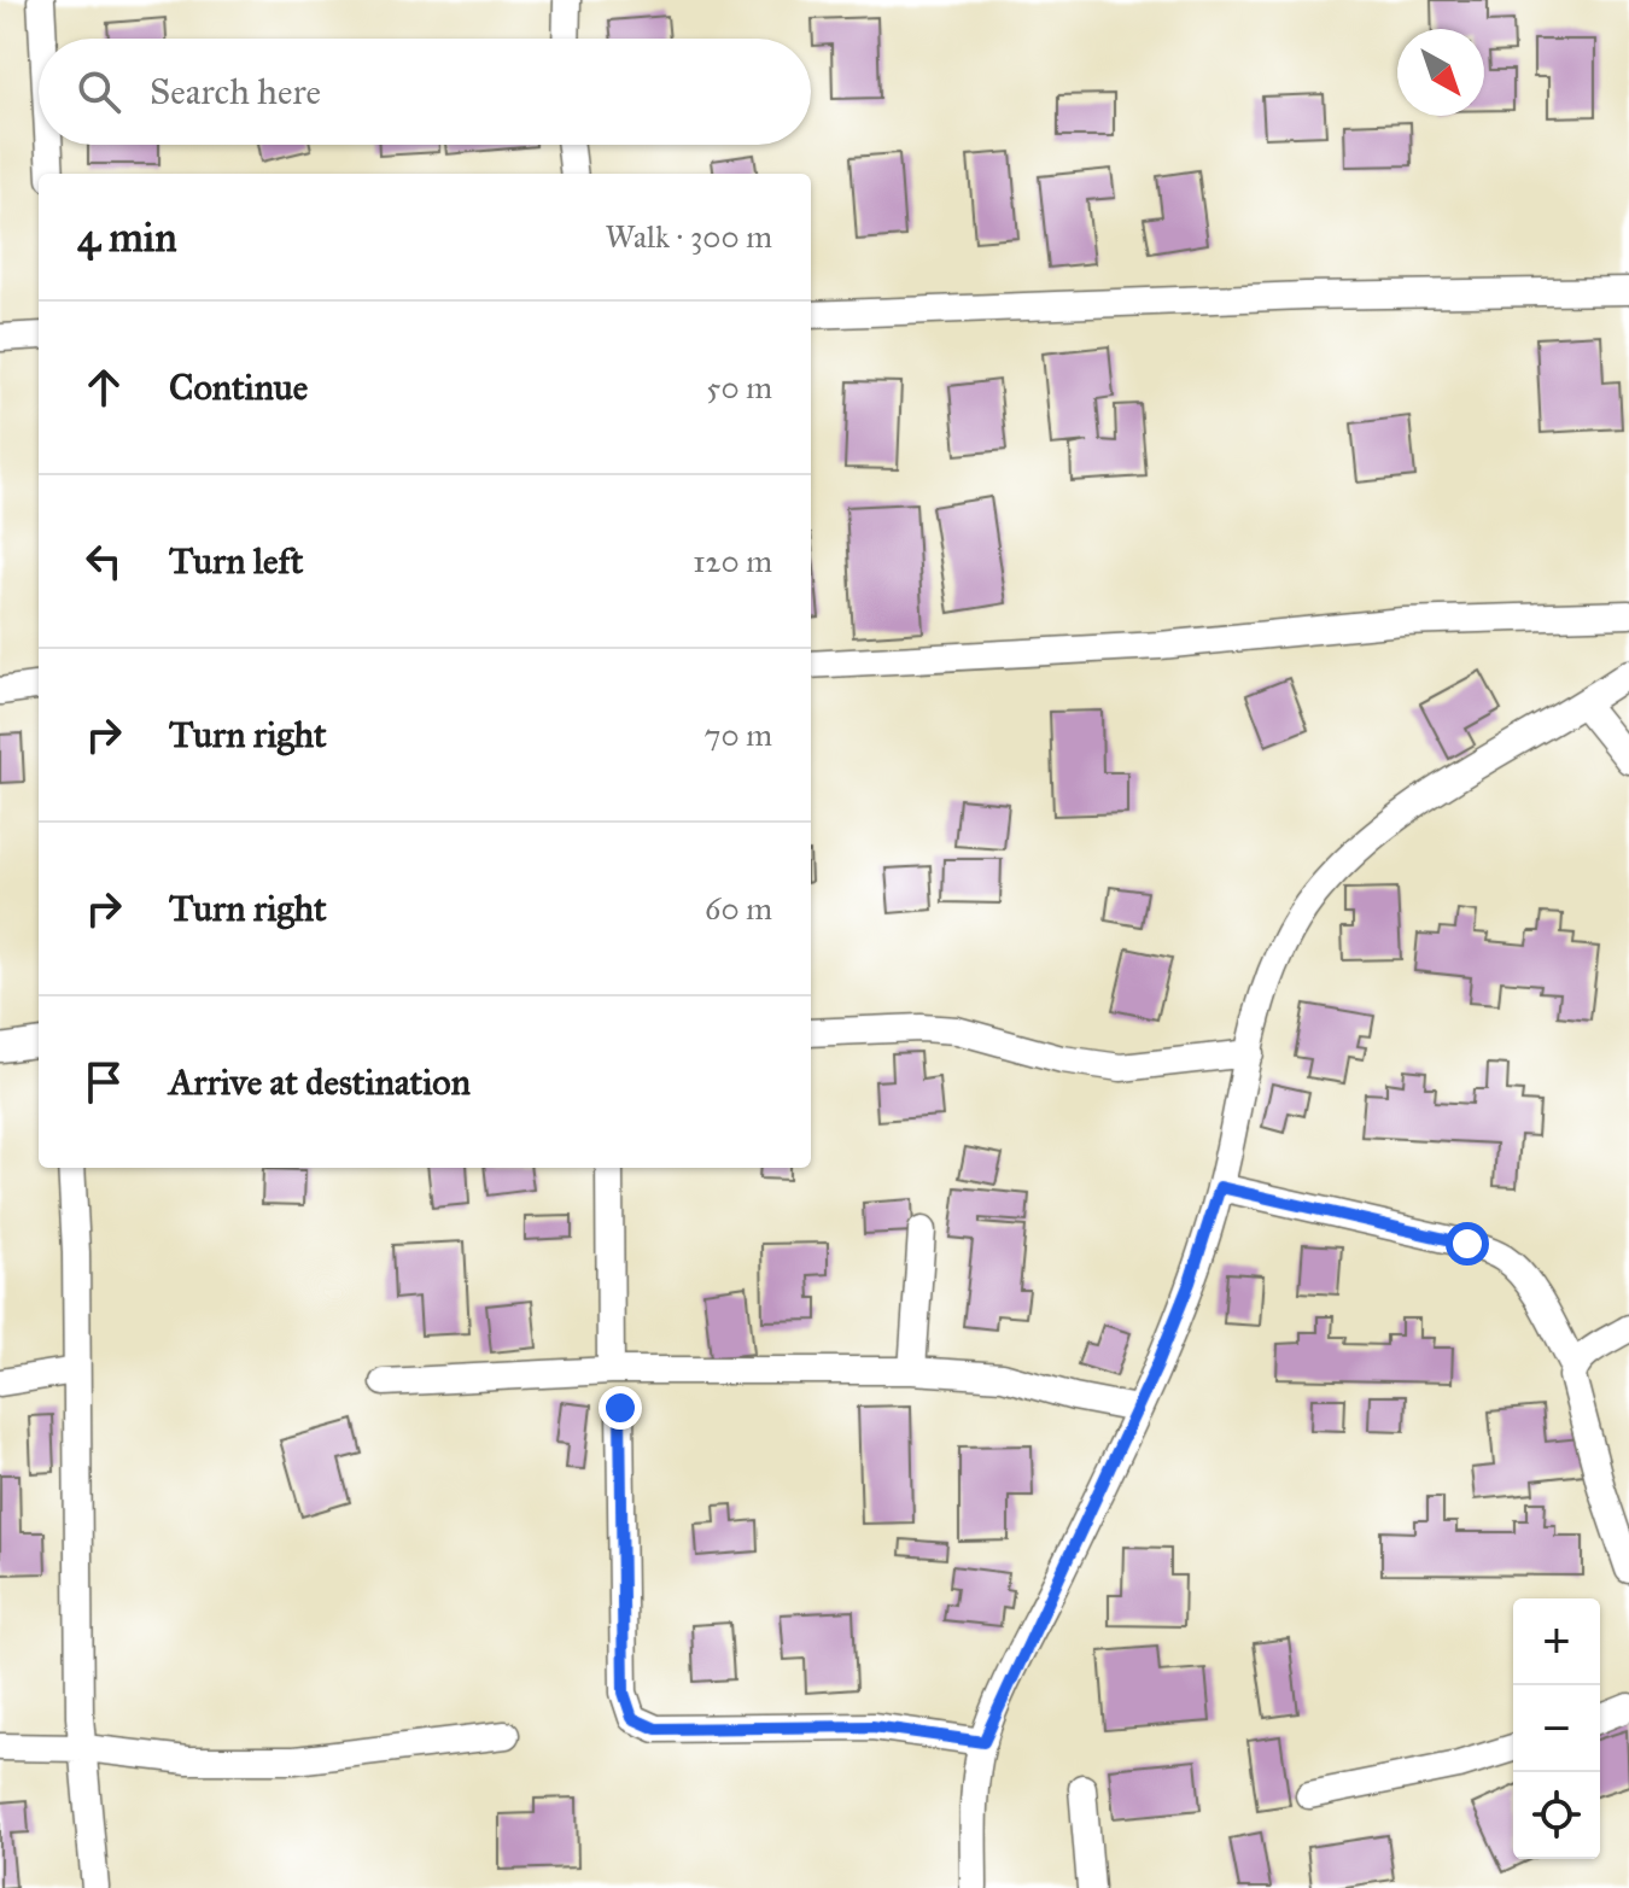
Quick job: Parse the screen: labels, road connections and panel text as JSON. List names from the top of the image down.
{
  "north": "bottom right",
  "page": {
    "search": "Search here",
    "heading": ["4 min", "Walk · 300 m"],
    "list": [
      ["Continue", "50 m"],
      ["Turn left", "120 m"],
      ["Turn right", "70 m"],
      ["Turn right", "60 m"],
      "Arrive at destination"
    ],
    "map_buttons": ["+", "−"]
  }
}
